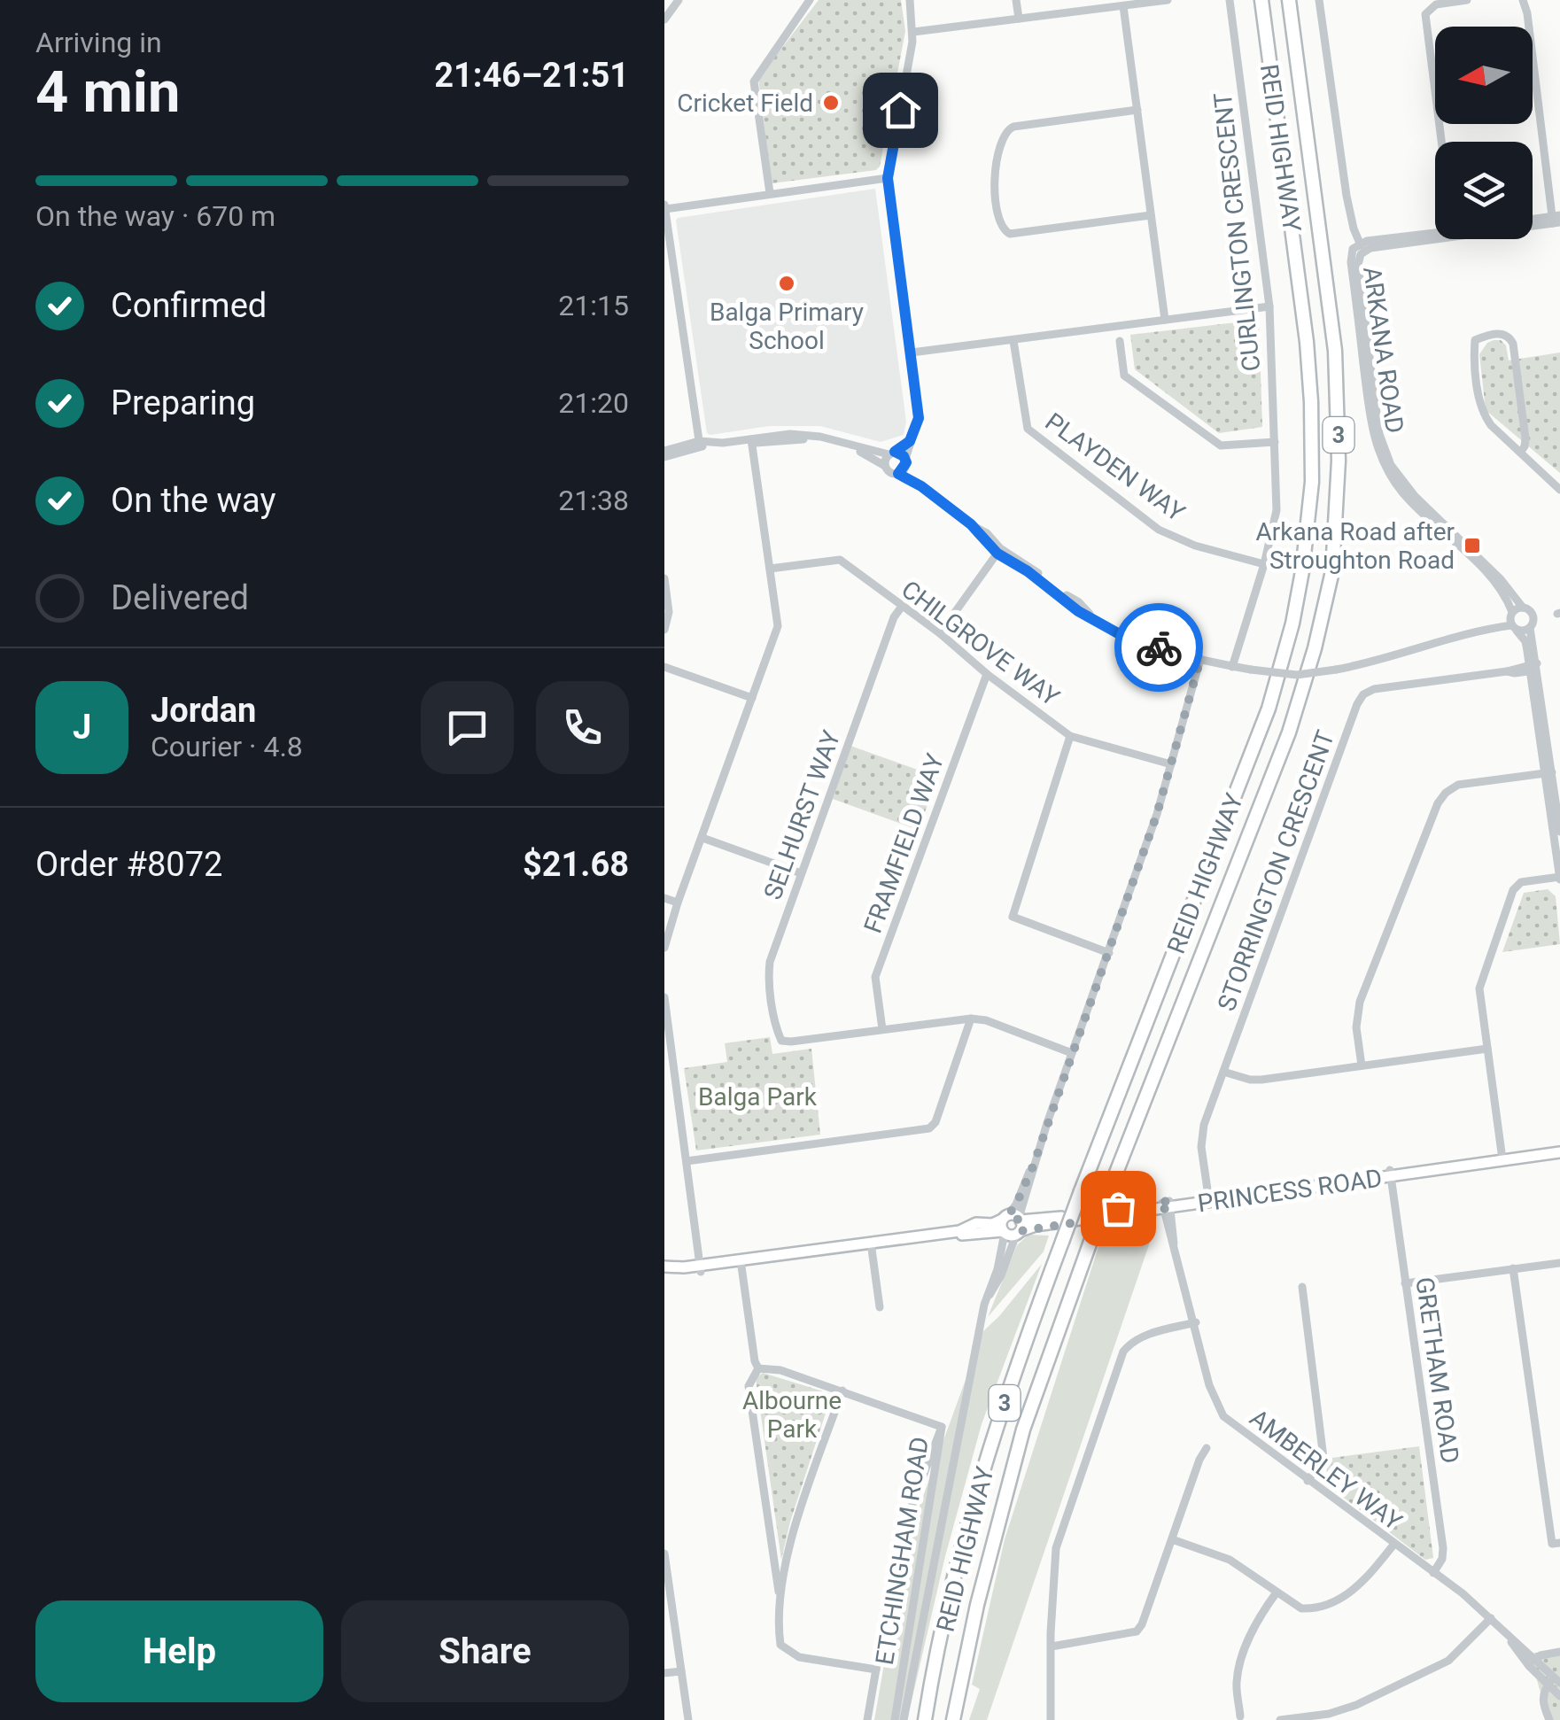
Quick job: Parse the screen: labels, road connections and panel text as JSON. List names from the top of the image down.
{
  "streets": {
    "highway": ["REID HIGHWAY", "3"],
    "main road": ["PRINCESS ROAD"],
    "street": [
      "CURLINGTON CRESCENT",
      "ARKANA ROAD",
      "PLAYDEN WAY",
      "CHILGROVE WAY",
      "SELHURST WAY",
      "FRAMFIELD WAY",
      "STORRINGTON CRESCENT",
      "GRETHAM ROAD",
      "AMBERLEY WAY",
      "ETCHINGHAM ROAD"
    ]
  },
  "crossings": [
    ["CURLINGTON CRESCENT", "PLAYDEN WAY"],
    ["ARKANA ROAD", "STORRINGTON CRESCENT"],
    ["CHILGROVE WAY", "SELHURST WAY"],
    ["CHILGROVE WAY", "FRAMFIELD WAY"],
    ["CHILGROVE WAY", "ETCHINGHAM ROAD"],
    ["SELHURST WAY", "FRAMFIELD WAY"],
    ["STORRINGTON CRESCENT", "PRINCESS ROAD"],
    ["PRINCESS ROAD", "GRETHAM ROAD"],
    ["PRINCESS ROAD", "AMBERLEY WAY"],
    ["PRINCESS ROAD", "ETCHINGHAM ROAD"],
    ["GRETHAM ROAD", "AMBERLEY WAY"]
  ],
  "parks": ["Balga Park", "Albourne Park"],
  "places": {
    "other": ["Cricket Field", "Balga Primary School"],
    "transit": ["Arkana Road after Stroughton Road"]
  },
  "north": "left",
  "page": {
    "heading": ["4 min", "Arriving in", "21:46–21:51"],
    "panel": [
      "Jordan",
      "Courier · 4.8",
      "Order #8072",
      "$21.68"
    ],
    "bar": "On the way · 670 m",
    "list": [
      ["Confirmed", "21:15"],
      ["Preparing", "21:20"],
      ["On the way", "21:38"],
      "Delivered"
    ],
    "round": "J",
    "buttons": ["Help", "Share"]
  }
}
